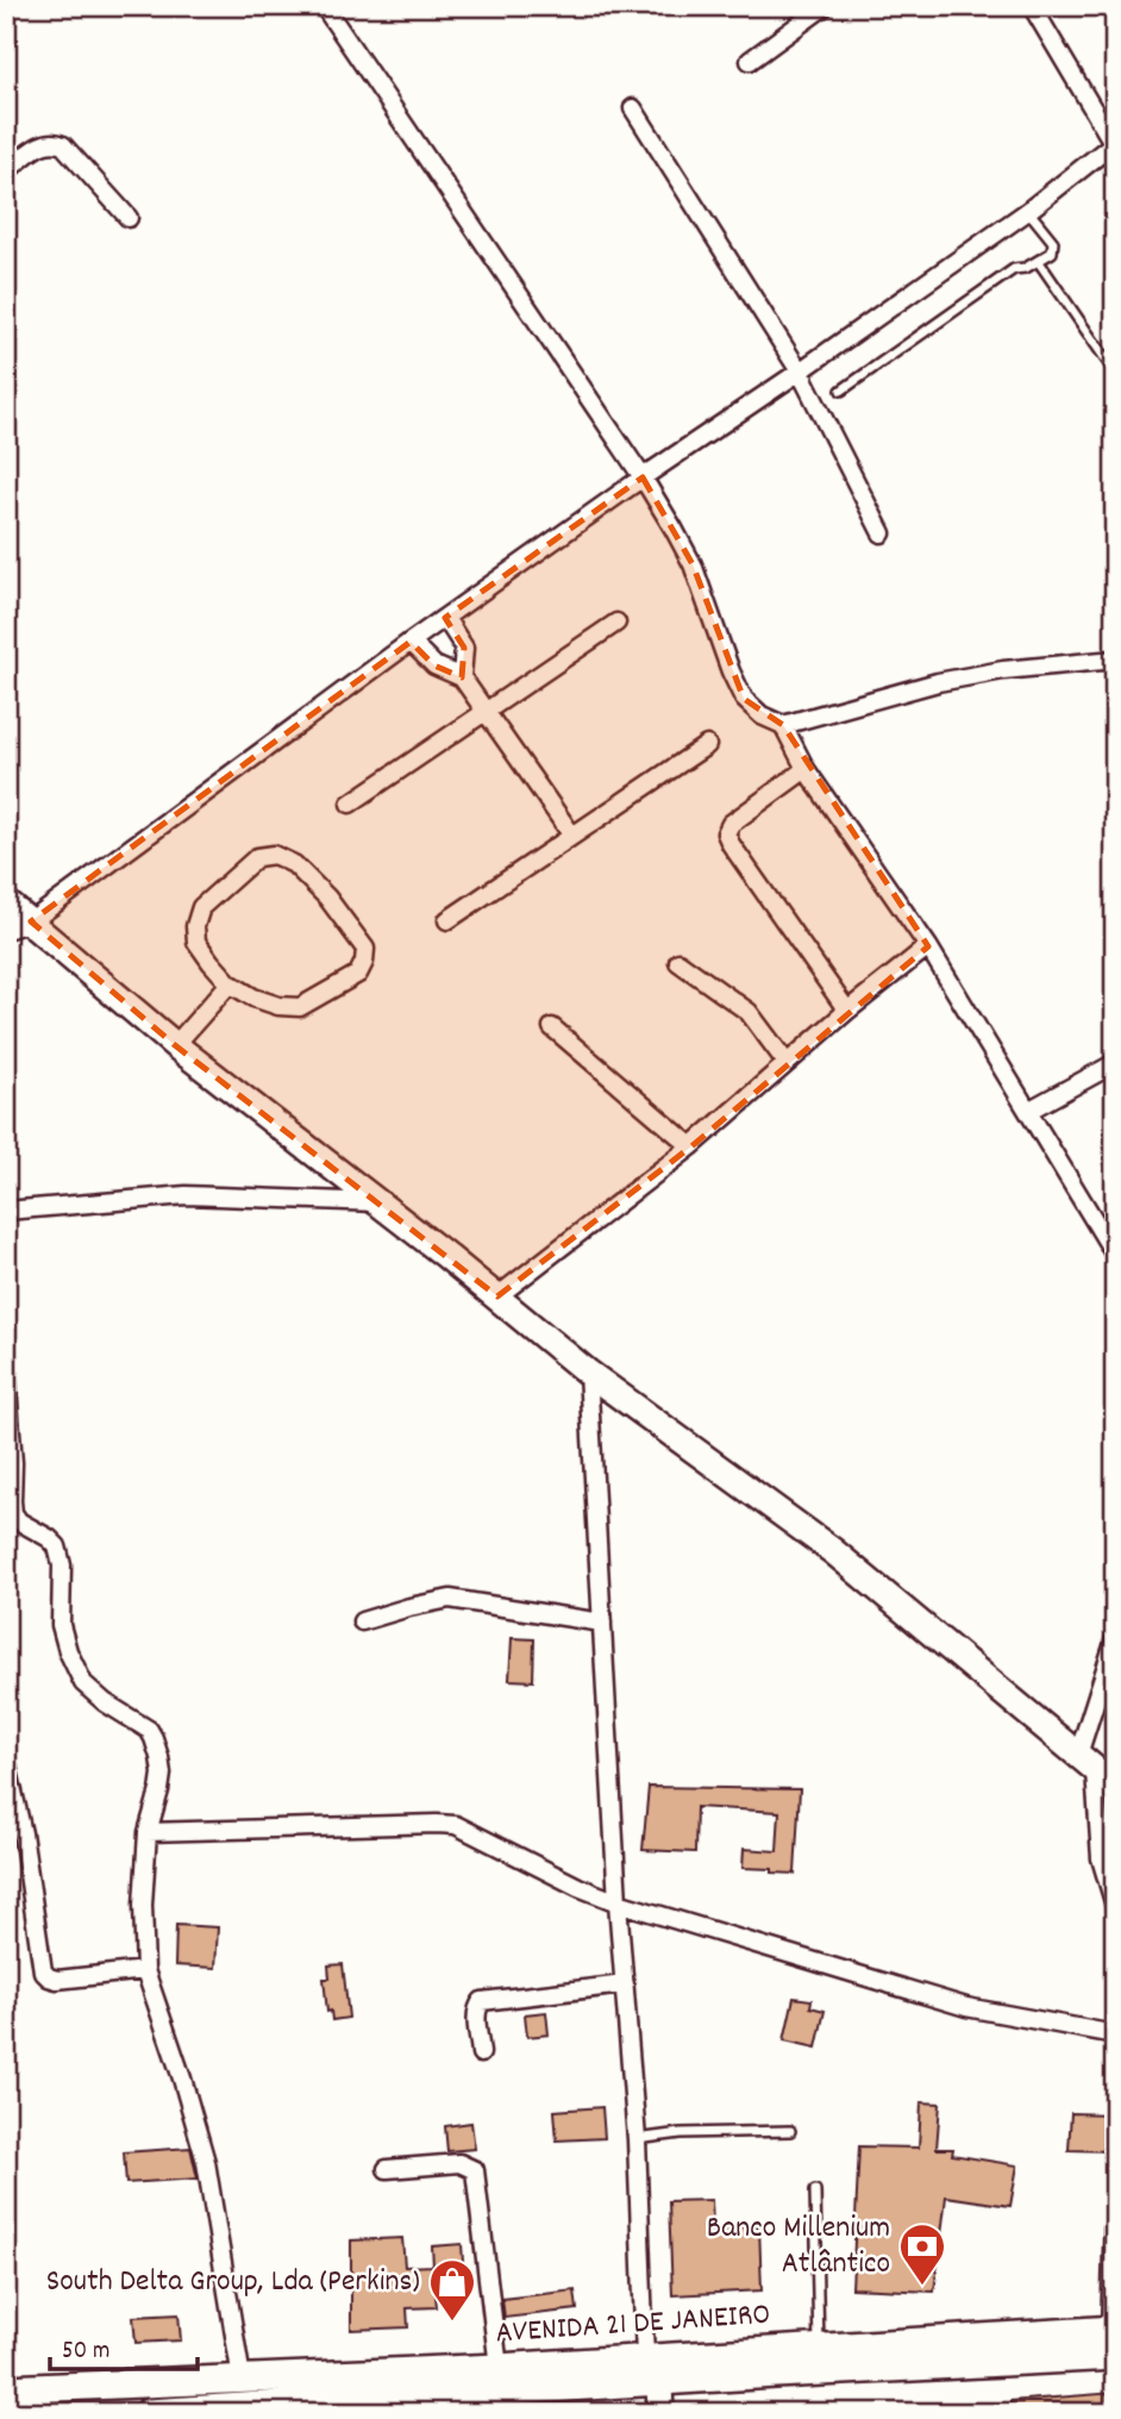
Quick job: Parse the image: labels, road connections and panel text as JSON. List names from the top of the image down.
{
  "streets": {
    "main road": ["AVENIDA 21 DE JANEIRO"]
  },
  "places": {
    "bank": ["Banco Millenium Atlântico"],
    "shop": ["South Delta Group, Lda (Perkins)"]
  },
  "scale_bar": "50 m"
}
